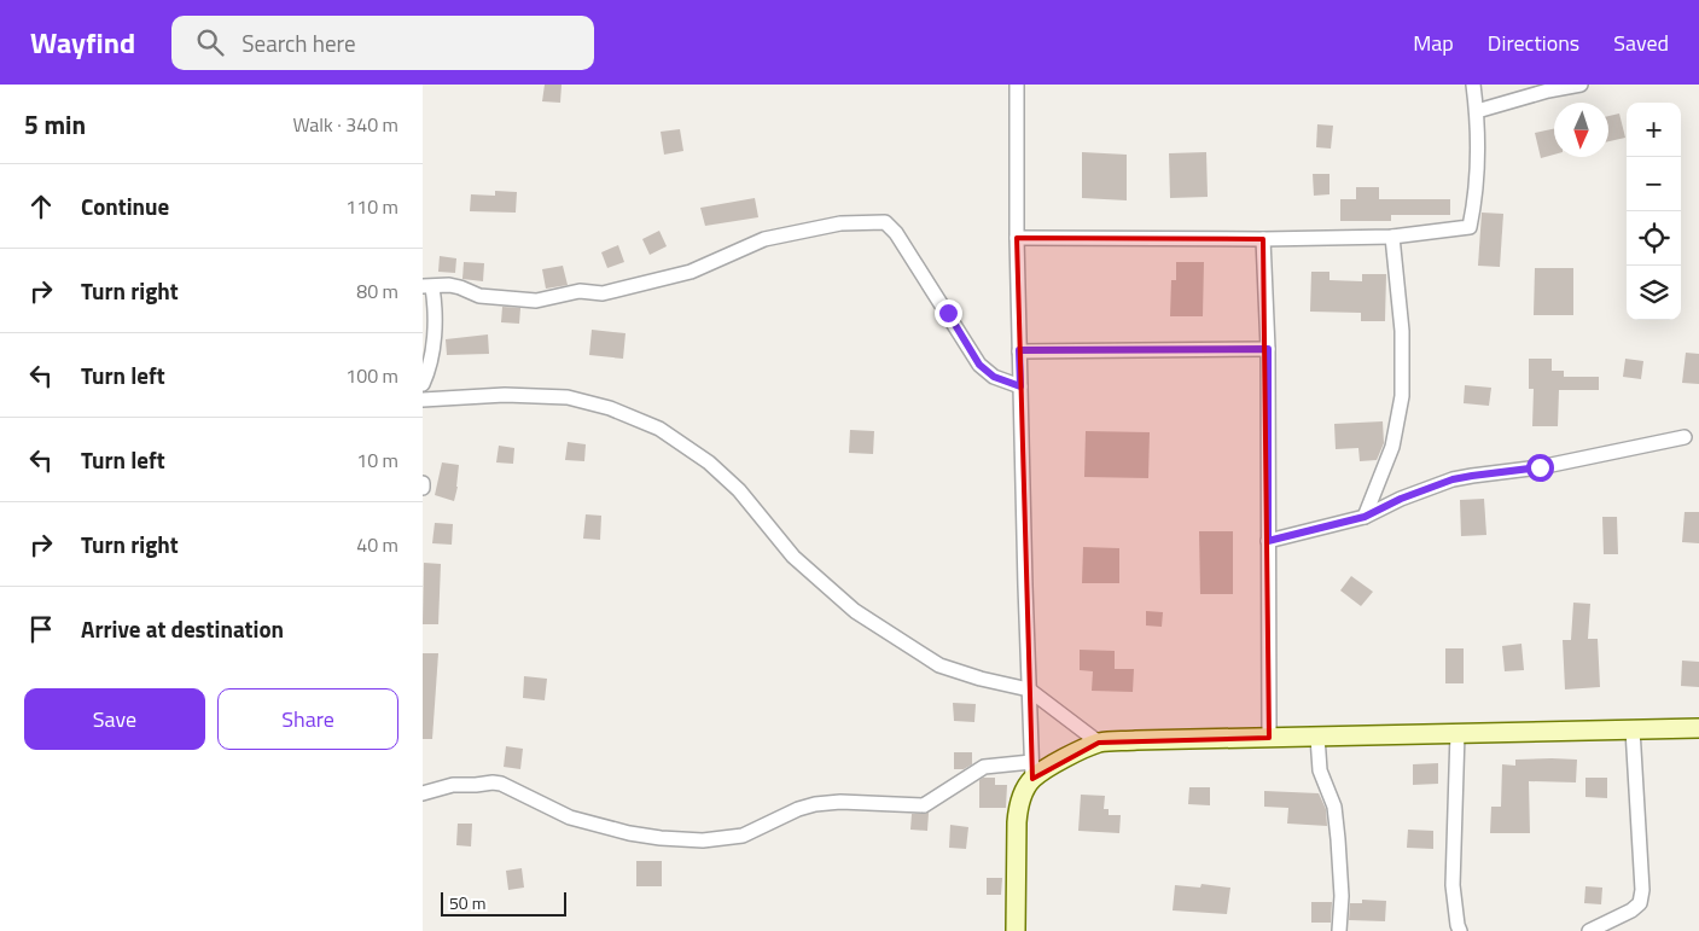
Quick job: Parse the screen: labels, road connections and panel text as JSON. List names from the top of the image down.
{
  "scale_bar": "50 m",
  "north": "bottom",
  "page": {
    "header": "Wayfind",
    "search": "Search here",
    "nav": ["Map", "Directions", "Saved"],
    "heading": ["5 min", "Walk · 340 m"],
    "map_buttons": ["+", "−"],
    "list": [
      ["Continue", "110 m"],
      ["Turn right", "80 m"],
      ["Turn left", "100 m"],
      ["Turn left", "10 m"],
      ["Turn right", "40 m"],
      "Arrive at destination"
    ],
    "buttons": ["Save", "Share"],
    "scale": "50 m"
  }
}
